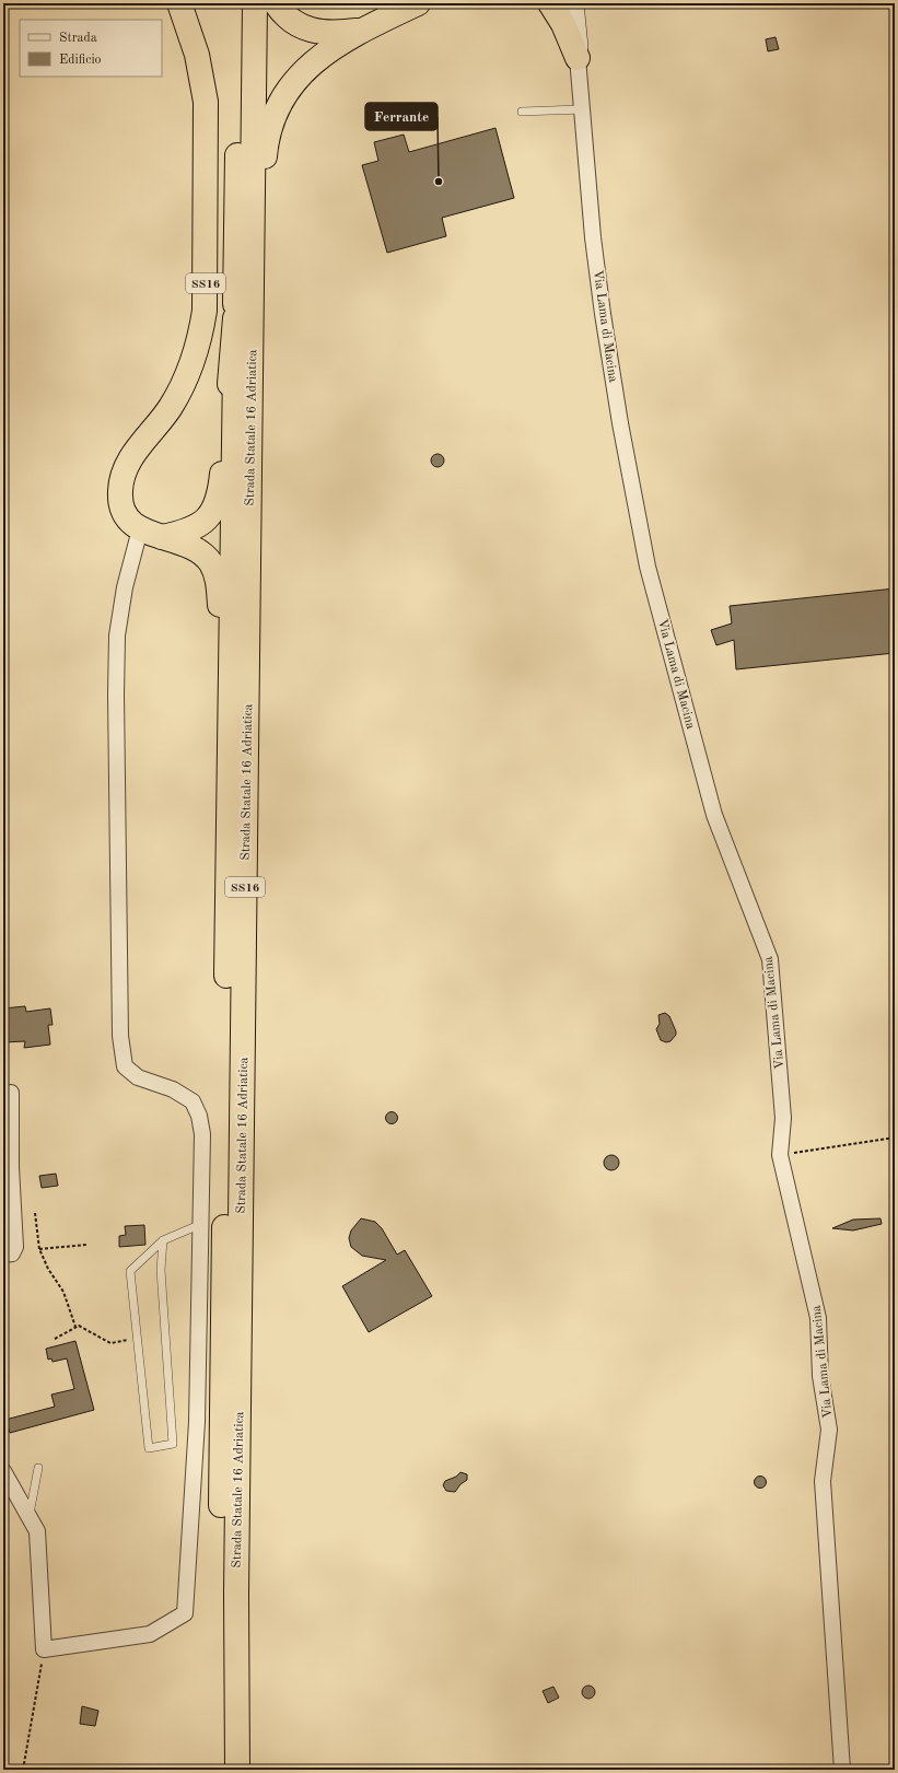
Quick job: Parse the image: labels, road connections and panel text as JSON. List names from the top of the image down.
{
  "streets": {
    "highway": ["SS16", "Strada Statale 16 Adriatica"],
    "street": ["Via Lama di Macina"]
  },
  "crossings": [
    ["SS16", "Strada Statale 16 Adriatica"]
  ],
  "places": ["Ferrante"],
  "legend": ["Strada", "Edificio"]
}
